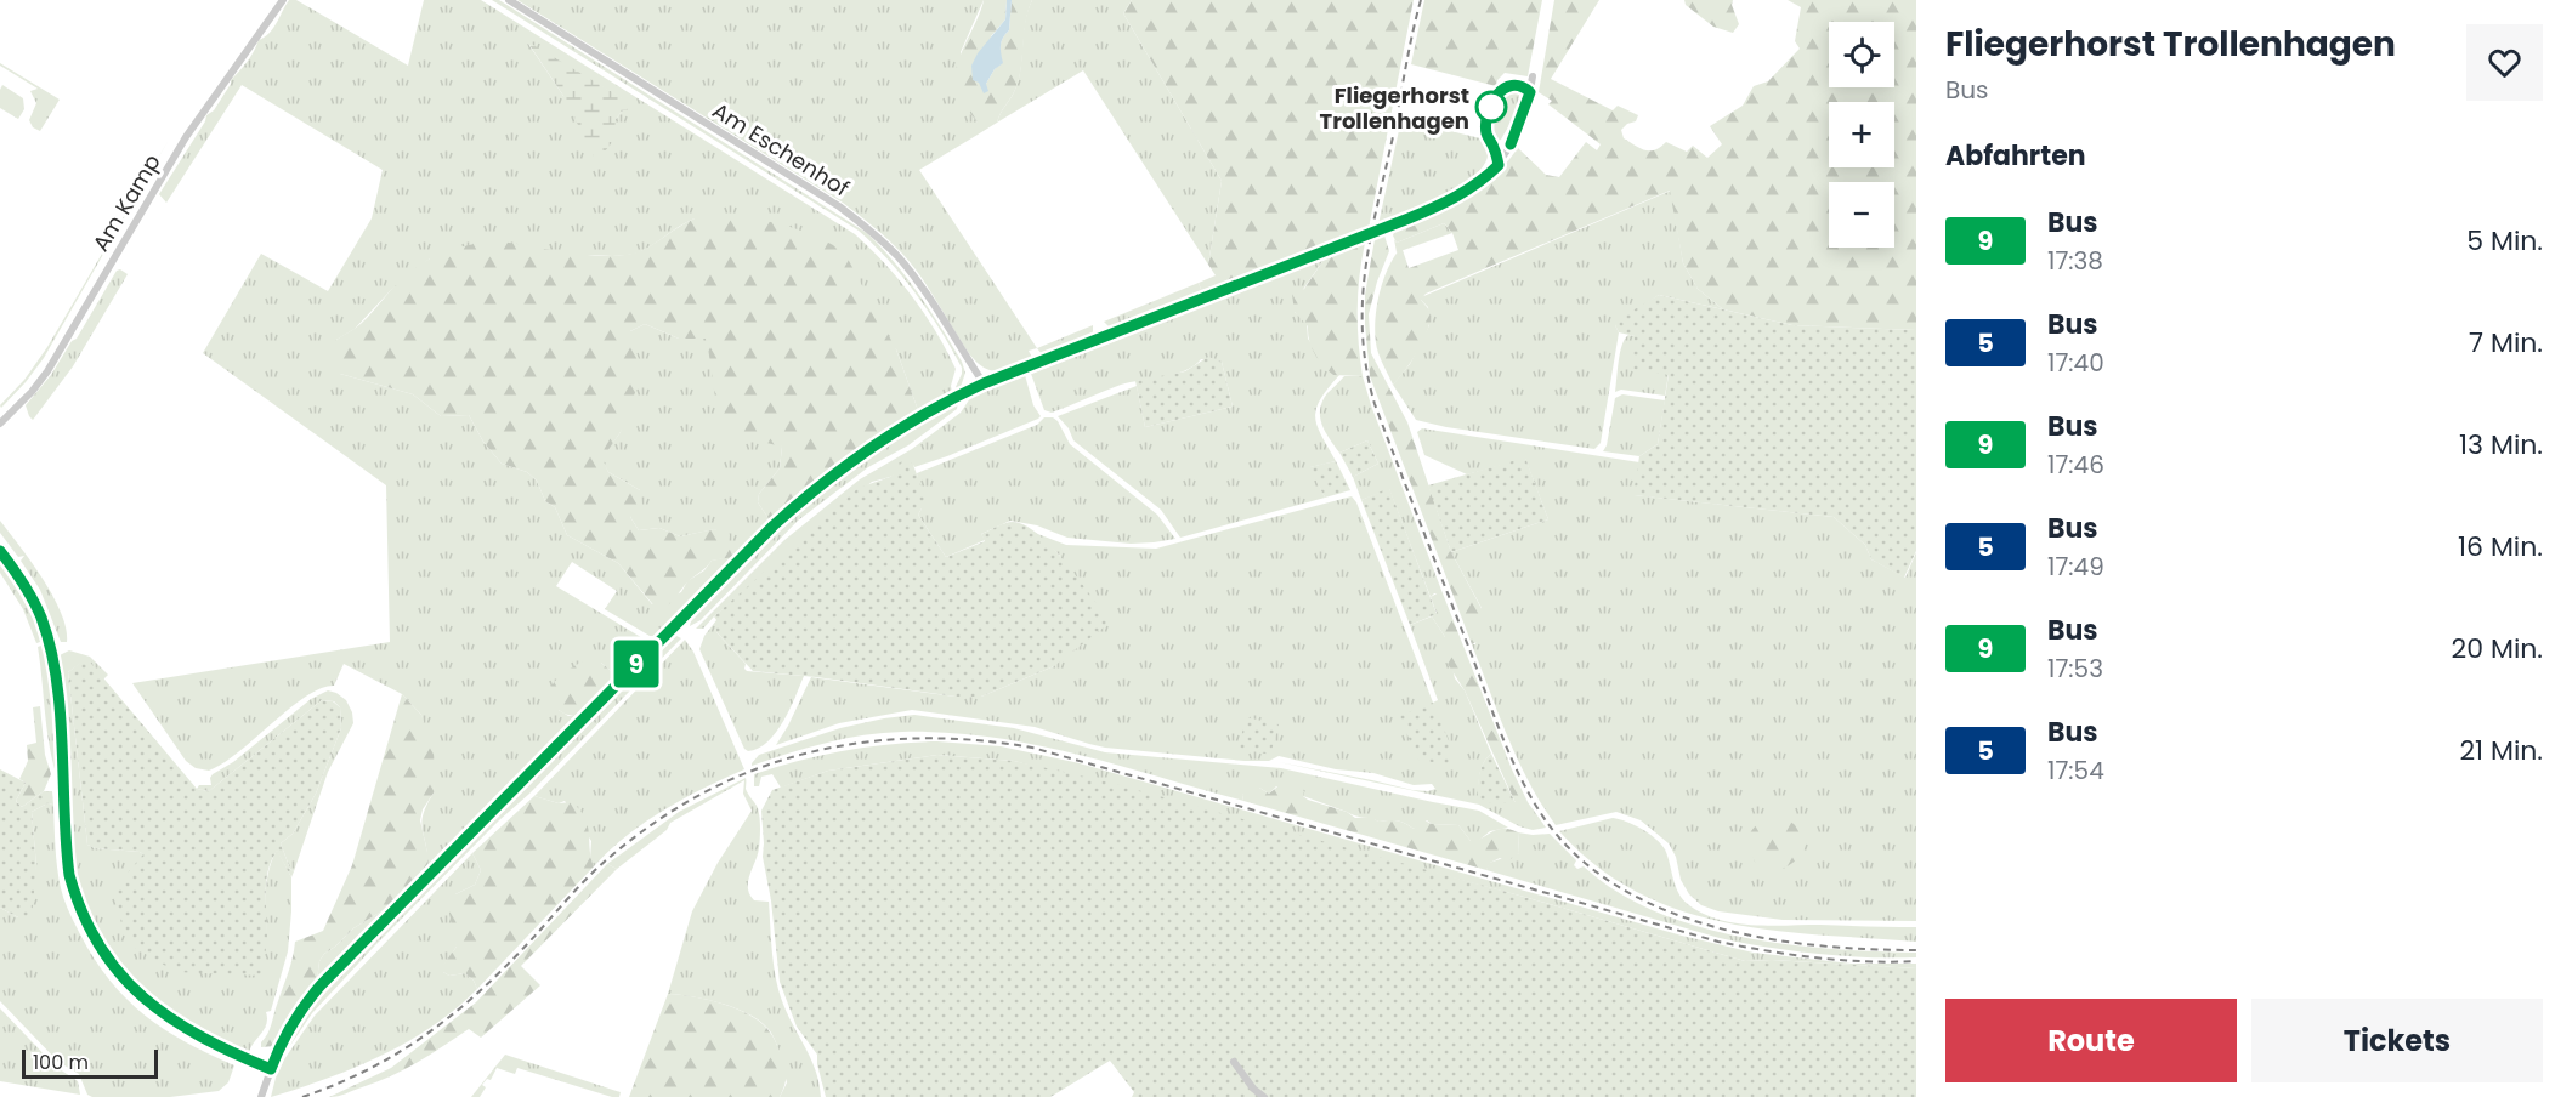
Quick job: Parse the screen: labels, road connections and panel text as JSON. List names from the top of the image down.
{
  "streets": {
    "street": ["Am Eschenhof", "Am Kamp"]
  },
  "places": ["Fliegerhorst Trollenhagen"],
  "lines": ["bus line 9"],
  "scale_bar": "100 m",
  "page": {
    "on_map": "9",
    "heading": [
      ["Fliegerhorst Trollenhagen", "Bus"],
      "Abfahrten"
    ],
    "map_buttons": ["+", "−"],
    "list": [
      {
        "mark": "9",
        "name": "Bus",
        "note": "17:38",
        "value": "5 Min."
      },
      {
        "mark": "5",
        "name": "Bus",
        "note": "17:40",
        "value": "7 Min."
      },
      {
        "mark": "9",
        "name": "Bus",
        "note": "17:46",
        "value": "13 Min."
      },
      {
        "mark": "5",
        "name": "Bus",
        "note": "17:49",
        "value": "16 Min."
      },
      {
        "mark": "9",
        "name": "Bus",
        "note": "17:53",
        "value": "20 Min."
      },
      {
        "mark": "5",
        "name": "Bus",
        "note": "17:54",
        "value": "21 Min."
      }
    ],
    "buttons": ["Route", "Tickets"],
    "scale": "100 m"
  }
}
